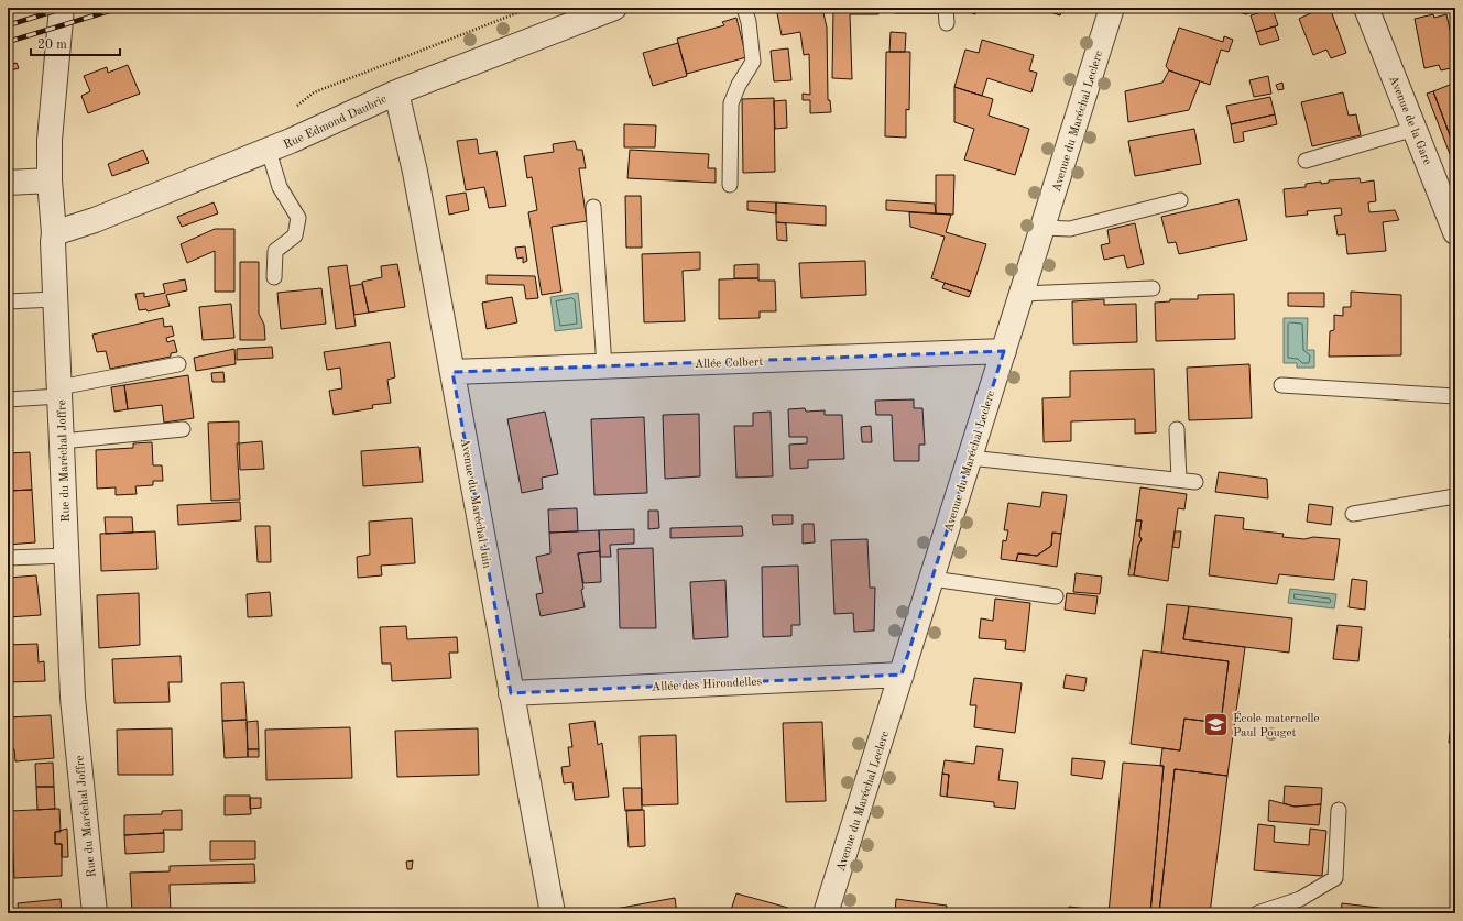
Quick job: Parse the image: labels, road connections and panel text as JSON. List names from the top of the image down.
{
  "streets": {
    "street": [
      "Avenue de la Gare",
      "Rue Edmond Daubric",
      "Avenue du Maréchal Leclerc",
      "Allée Colbert",
      "Rue du Maréchal Joffre",
      "Avenue du Maréchal Juin",
      "Allée des Hirondelles"
    ]
  },
  "crossings": [
    ["Rue Edmond Daubric", "Rue du Maréchal Joffre"],
    ["Rue Edmond Daubric", "Avenue du Maréchal Juin"],
    ["Avenue du Maréchal Leclerc", "Allée Colbert"],
    ["Avenue du Maréchal Leclerc", "Allée des Hirondelles"],
    ["Allée Colbert", "Avenue du Maréchal Juin"],
    ["Avenue du Maréchal Juin", "Allée des Hirondelles"]
  ],
  "places": {
    "school or university": ["École maternelle Paul Pouget"]
  },
  "scale_bar": "20 m"
}
